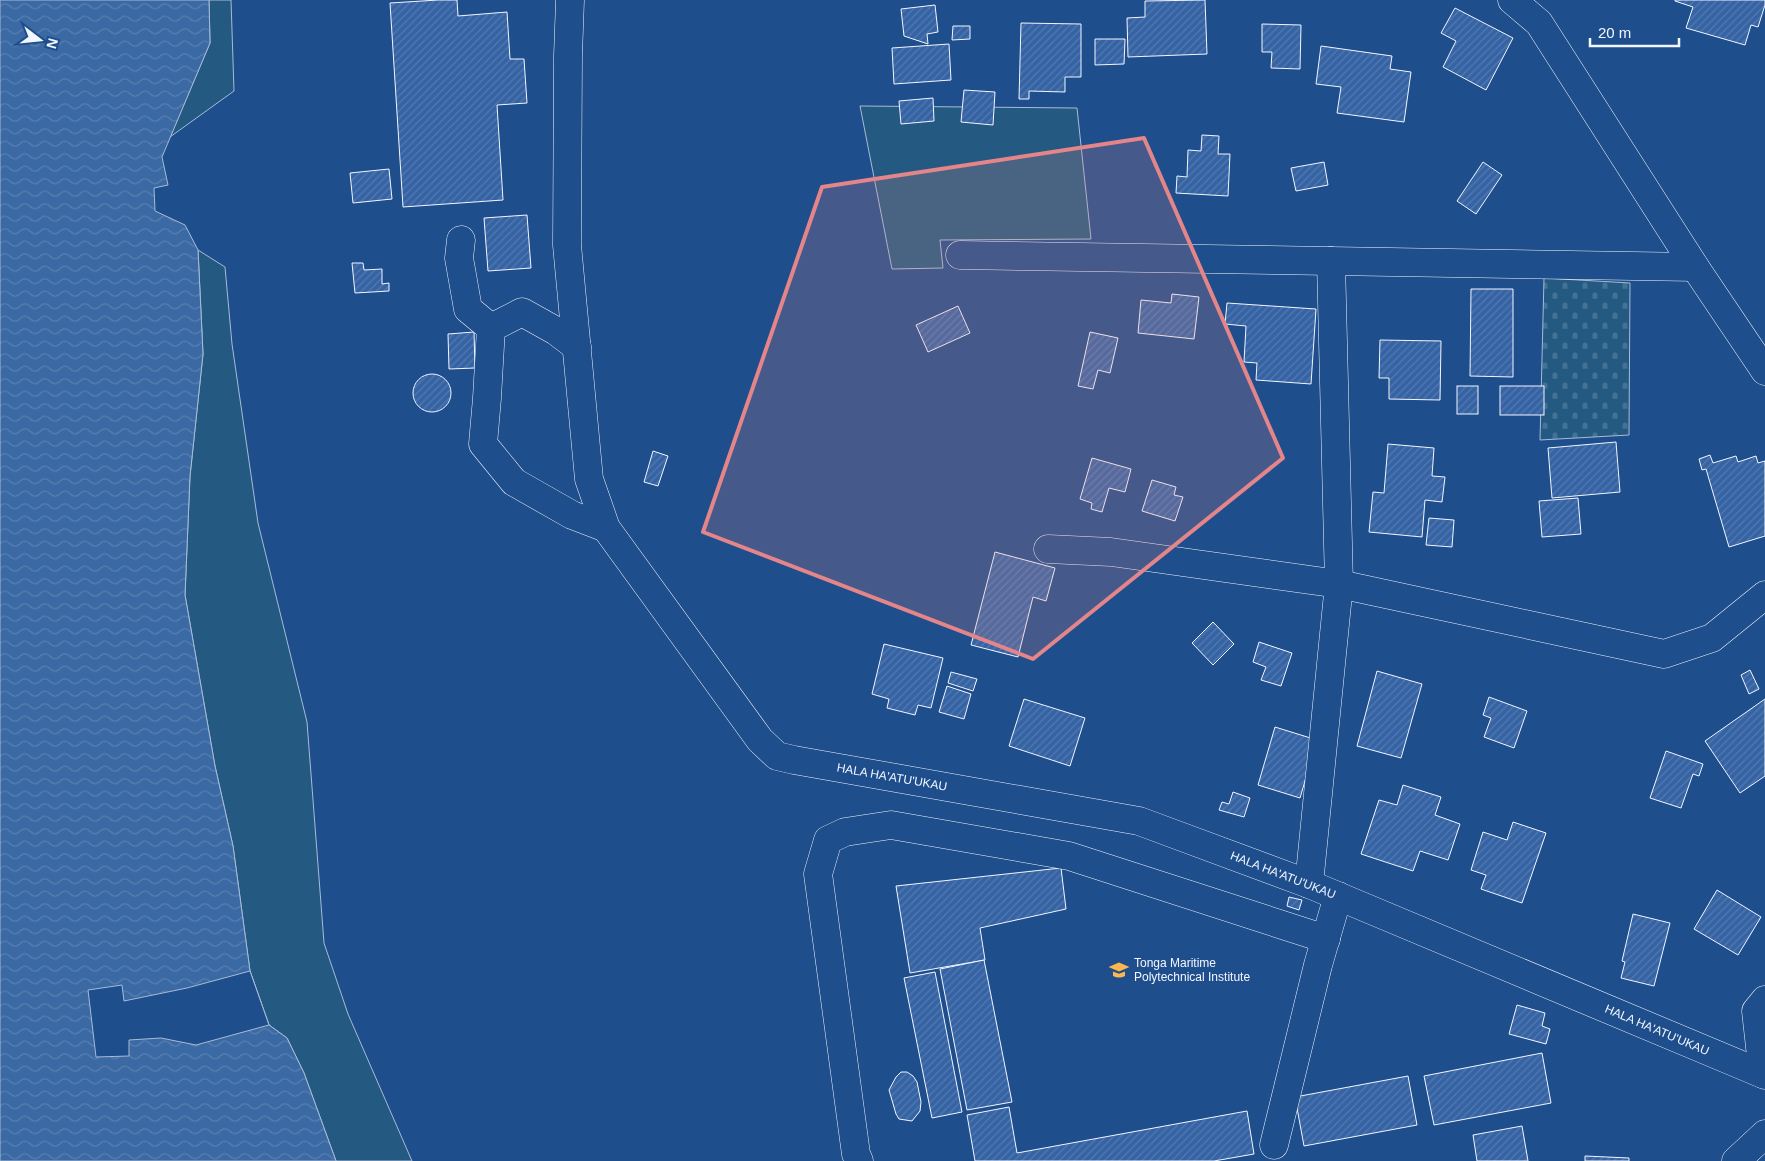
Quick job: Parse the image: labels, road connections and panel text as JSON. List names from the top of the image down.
{
  "streets": {
    "street": ["HALA HA'ATU'UKAU"]
  },
  "places": {
    "school or university": ["Tonga Maritime Polytechnical Institute"]
  },
  "scale_bar": "20 m",
  "north": "right"
}
